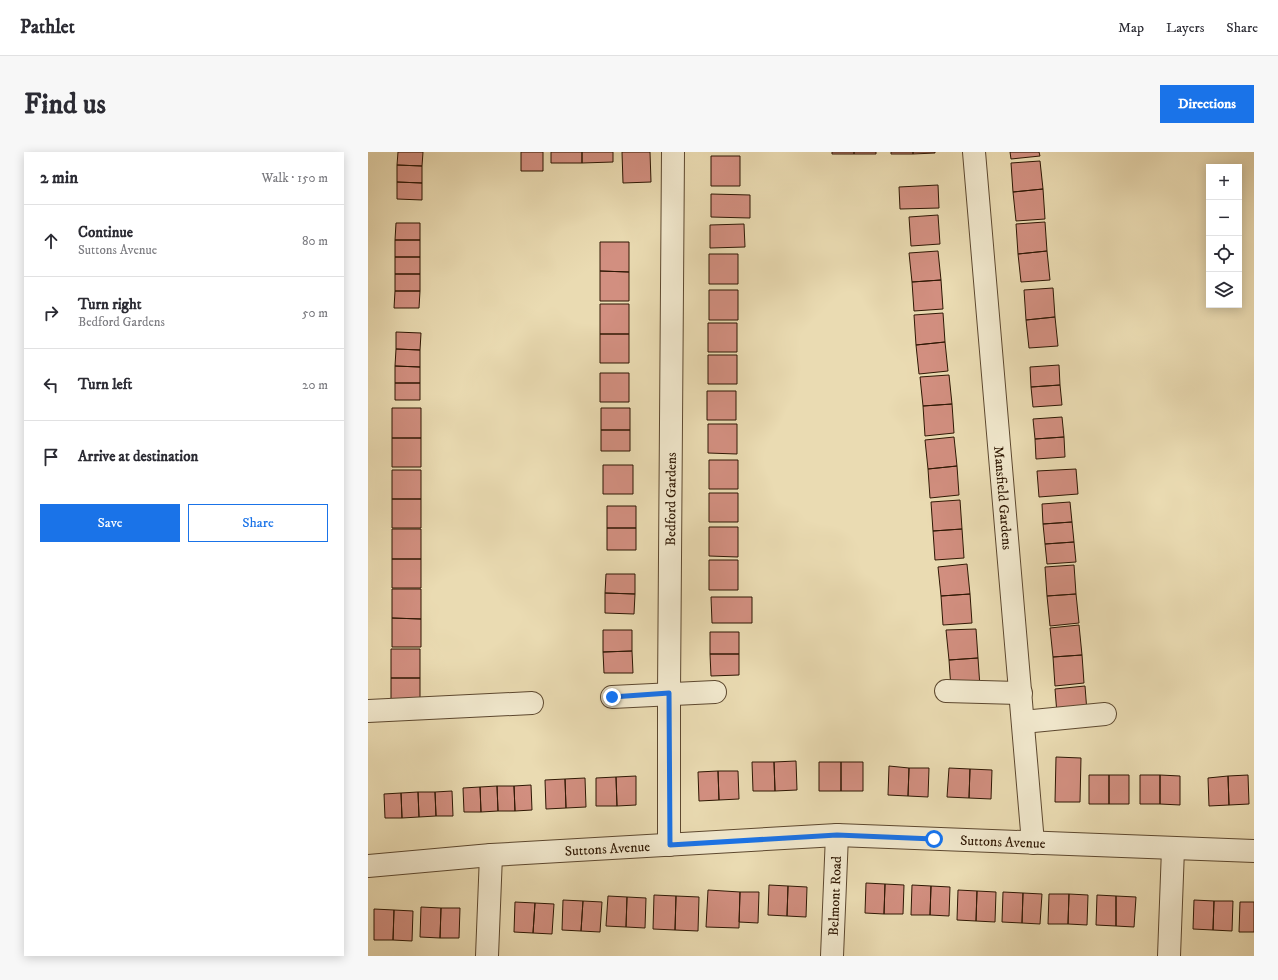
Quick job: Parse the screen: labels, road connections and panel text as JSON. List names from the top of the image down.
{
  "streets": {
    "street": [
      "Mansfield Gardens",
      "Bedford Gardens",
      "Suttons Avenue",
      "Belmont Road"
    ]
  },
  "crossings": [
    ["Mansfield Gardens", "Suttons Avenue"],
    ["Bedford Gardens", "Suttons Avenue"],
    ["Suttons Avenue", "Belmont Road"]
  ],
  "page": {
    "header": "Pathlet",
    "nav": ["Map", "Layers", "Share"],
    "buttons": [
      "Directions",
      ["Save", "Share"]
    ],
    "title": "Find us",
    "heading": ["2 min", "Walk · 150 m"],
    "map_buttons": ["+", "−"],
    "list": [
      ["Continue", "Suttons Avenue", "80 m"],
      ["Turn right", "Bedford Gardens", "50 m"],
      ["Turn left", "20 m"],
      "Arrive at destination"
    ]
  }
}
